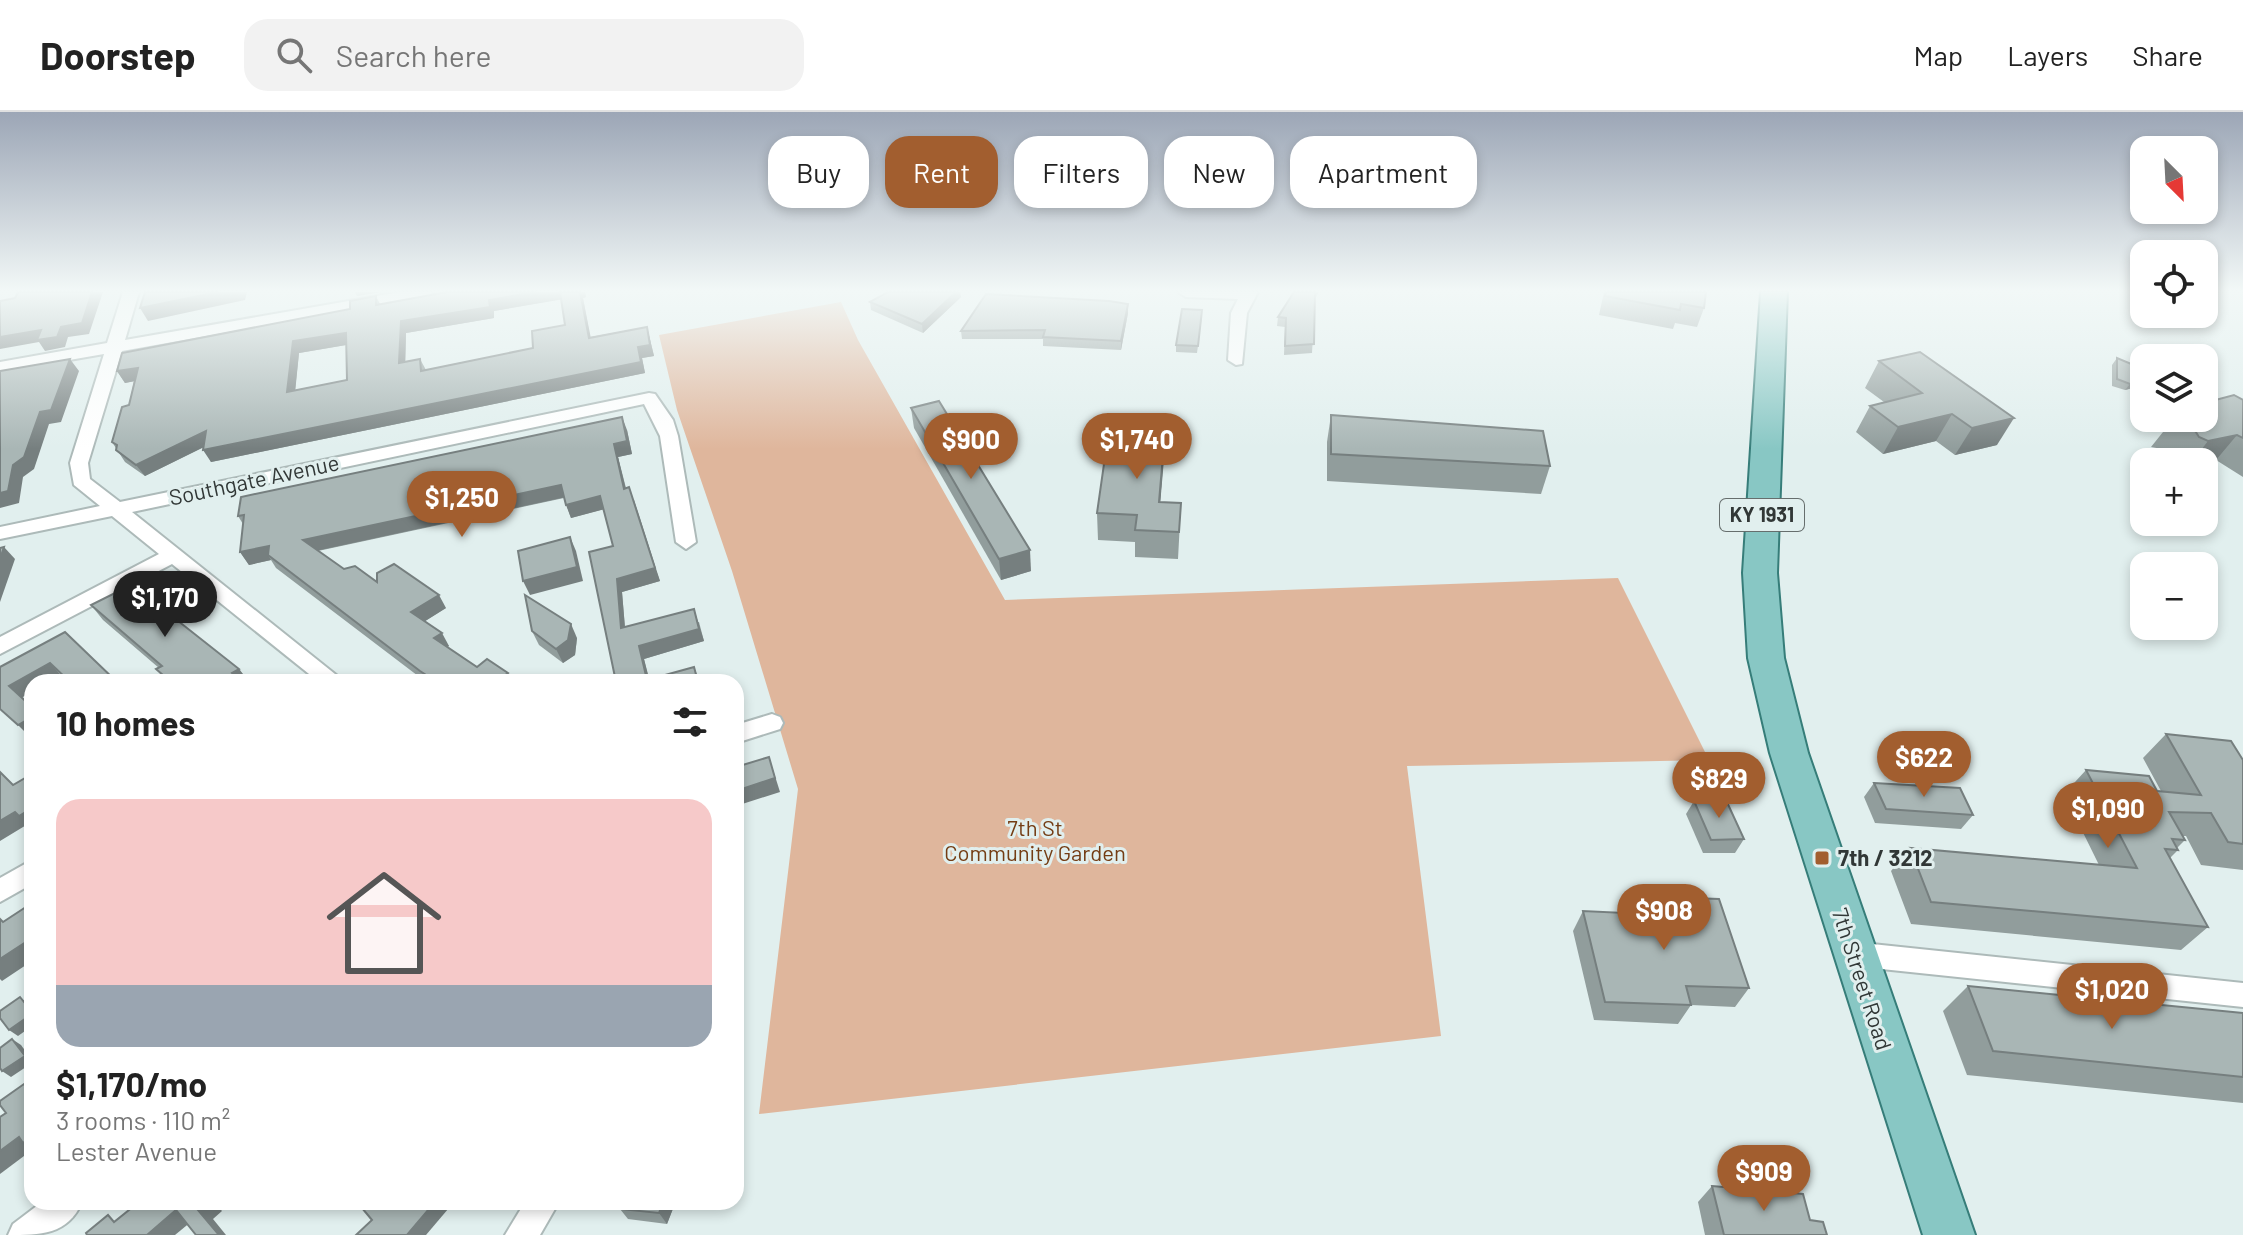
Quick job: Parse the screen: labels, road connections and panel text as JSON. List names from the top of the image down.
{
  "streets": {
    "main road": ["KY 1931", "7th Street Road"],
    "street": ["Southgate Avenue"]
  },
  "parks": ["7th St Community Garden"],
  "places": {
    "transit": ["7th / 3212"]
  },
  "north": "bottom right",
  "page": {
    "header": "Doorstep",
    "search": "Search here",
    "nav": ["Map", "Layers", "Share"],
    "map_buttons": ["+", "−"],
    "chip": [
      "Buy",
      "Rent",
      "Filters",
      "New",
      "Apartment"
    ],
    "price": [
      "$900",
      "$1,740",
      "$1,250",
      "$1,170",
      "$622",
      "$829",
      "$1,090",
      "$908",
      "$1,020",
      "$909"
    ],
    "heading": "10 homes",
    "list": [
      {
        "name": "$1,170/mo",
        "note": "3 rooms · 110 m² · Lester Avenue"
      }
    ]
  }
}
